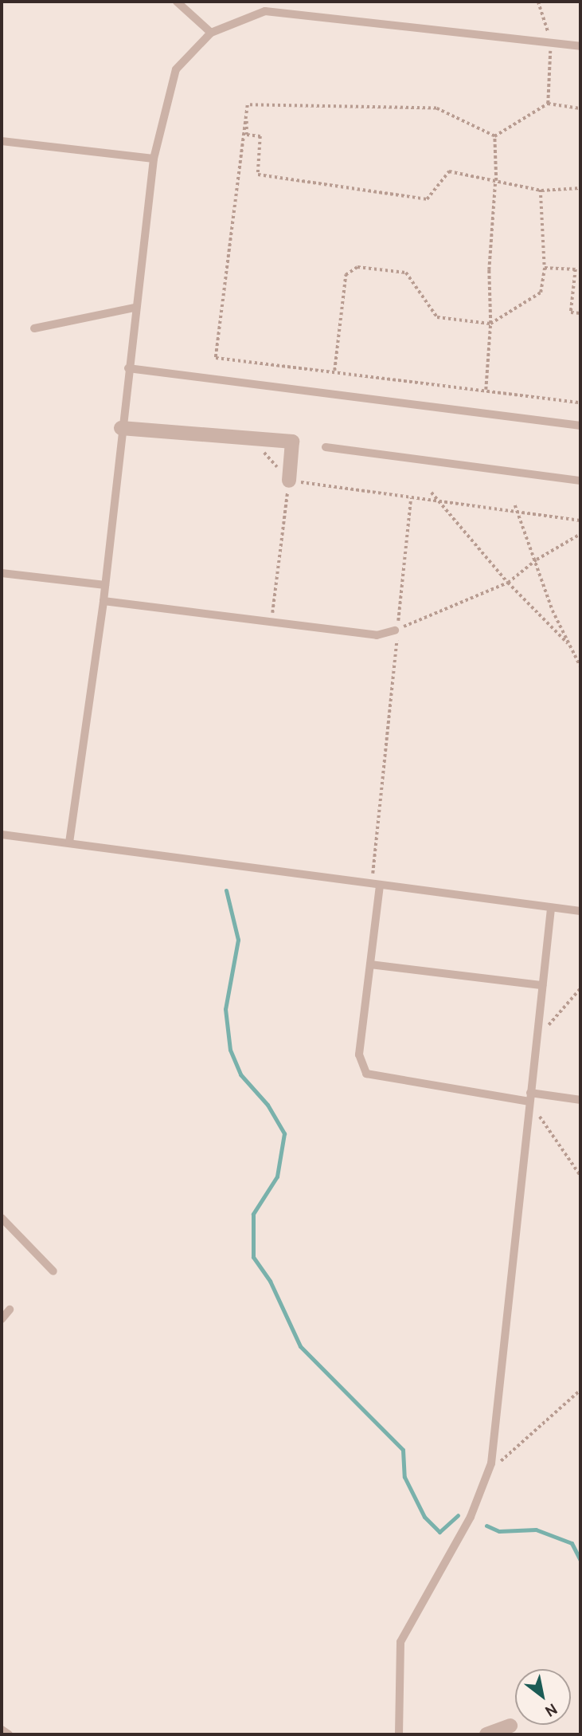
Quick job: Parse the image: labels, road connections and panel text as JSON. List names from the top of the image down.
{
  "north": "bottom right"
}
